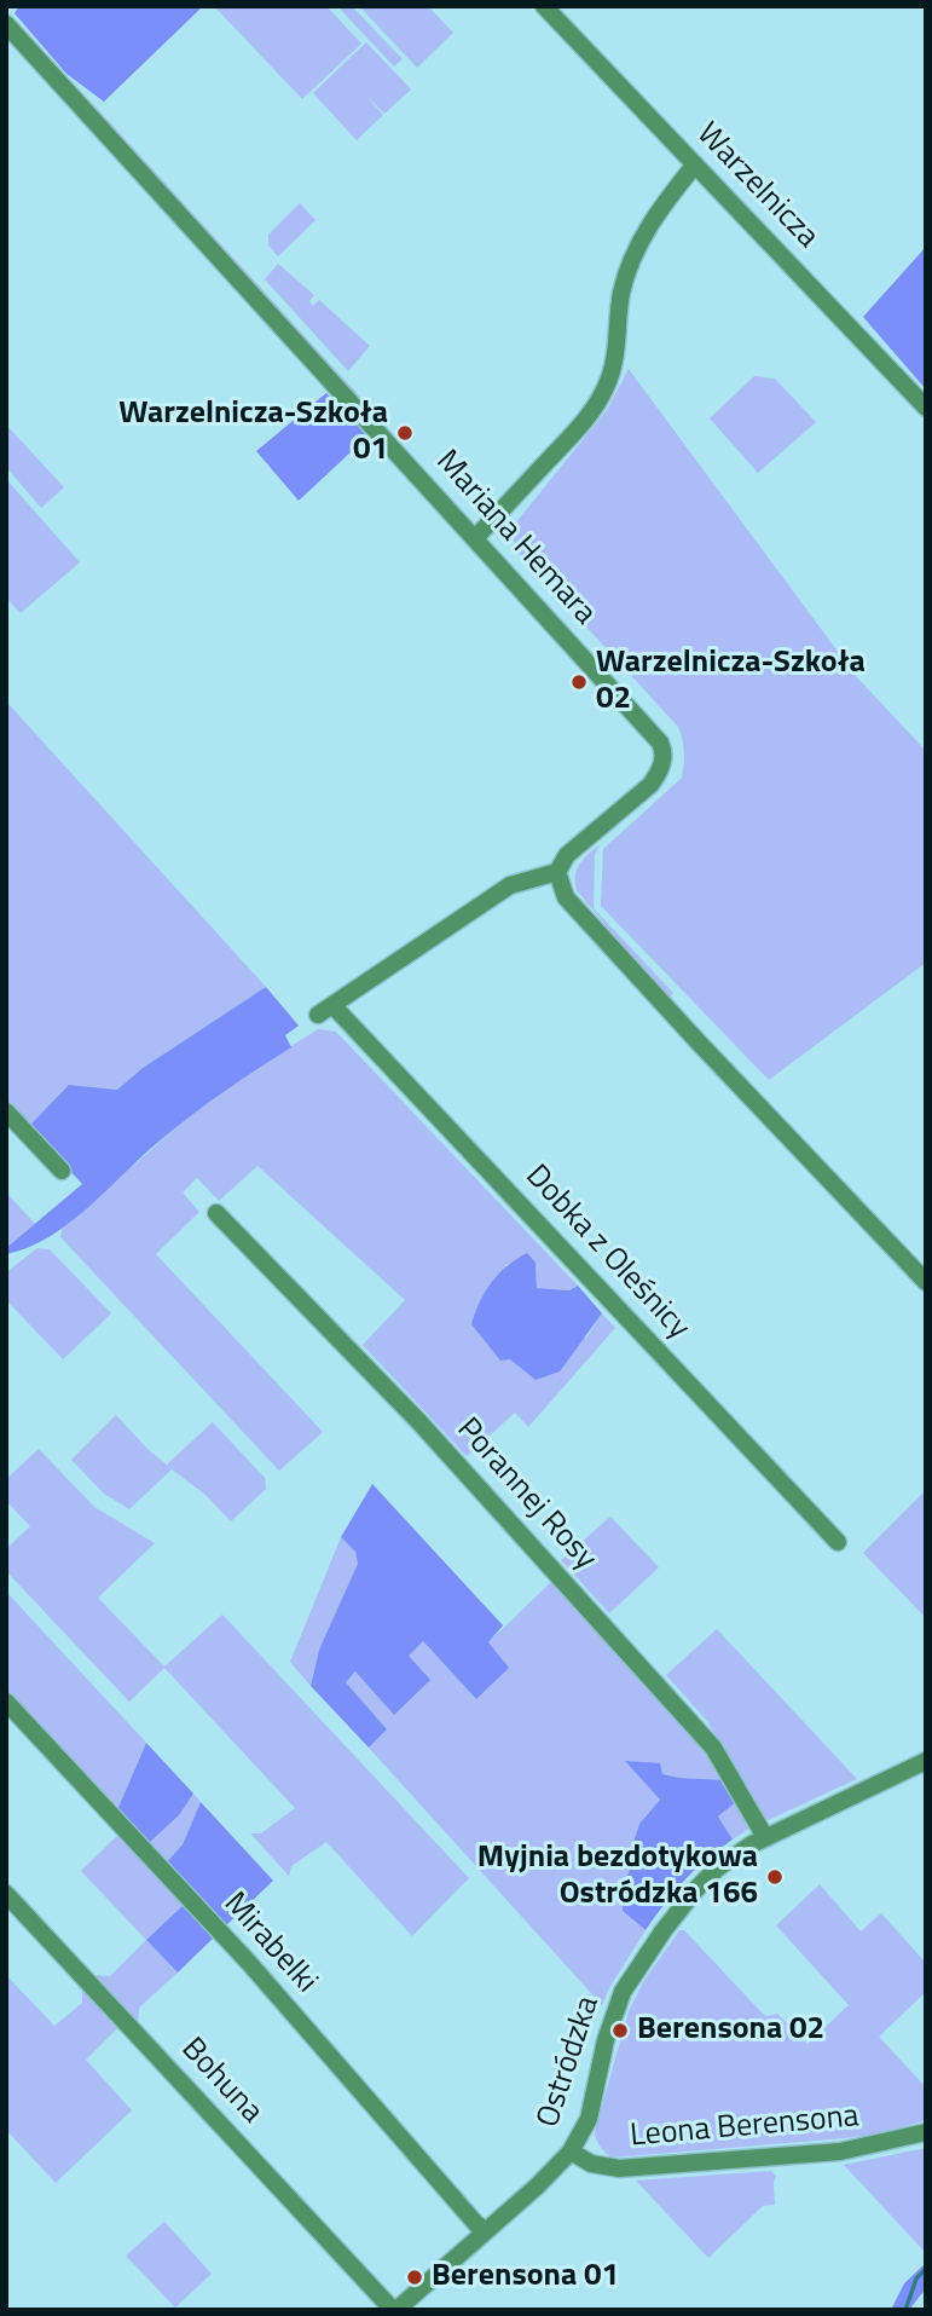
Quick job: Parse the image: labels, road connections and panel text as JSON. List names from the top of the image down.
{
  "streets": {
    "street": [
      "Warzelnicza",
      "Mariana Hemara",
      "Dobka z Oleśnicy",
      "Porannej Rosy",
      "Mirabelki",
      "Ostródzka",
      "Bohuna",
      "Leona Berensona"
    ]
  },
  "crossings": [
    ["Mariana Hemara", "Dobka z Oleśnicy"],
    ["Porannej Rosy", "Ostródzka"],
    ["Mirabelki", "Ostródzka"],
    ["Ostródzka", "Bohuna"],
    ["Ostródzka", "Leona Berensona"]
  ],
  "places": [
    "Warzelnicza-Szkoła 01",
    "Warzelnicza-Szkoła 02",
    "Myjnia bezdotykowa Ostródzka 166",
    "Berensona 02",
    "Berensona 01"
  ]
}
